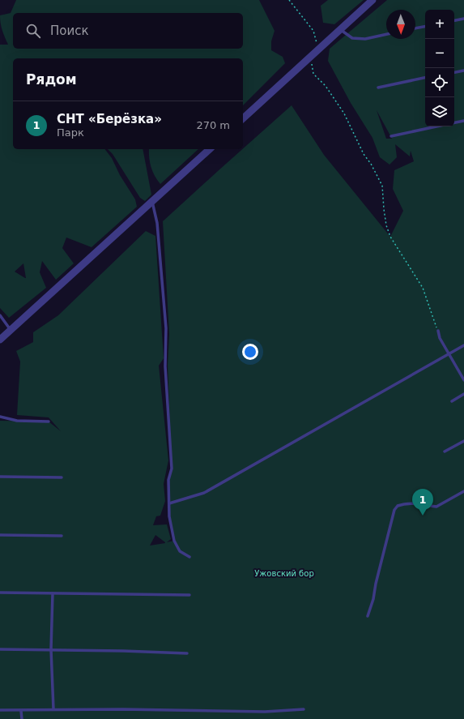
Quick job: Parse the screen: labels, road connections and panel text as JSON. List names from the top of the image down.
{
  "parks": ["Ужовский бор"],
  "north": "bottom",
  "page": {
    "map_buttons": ["+", "−"],
    "search": "Поиск",
    "heading": "Рядом",
    "list": [
      {
        "mark": "1",
        "name": "СНТ «Берёзка»",
        "note": "Парк",
        "value": "270 m"
      }
    ],
    "pins": "1"
  }
}
